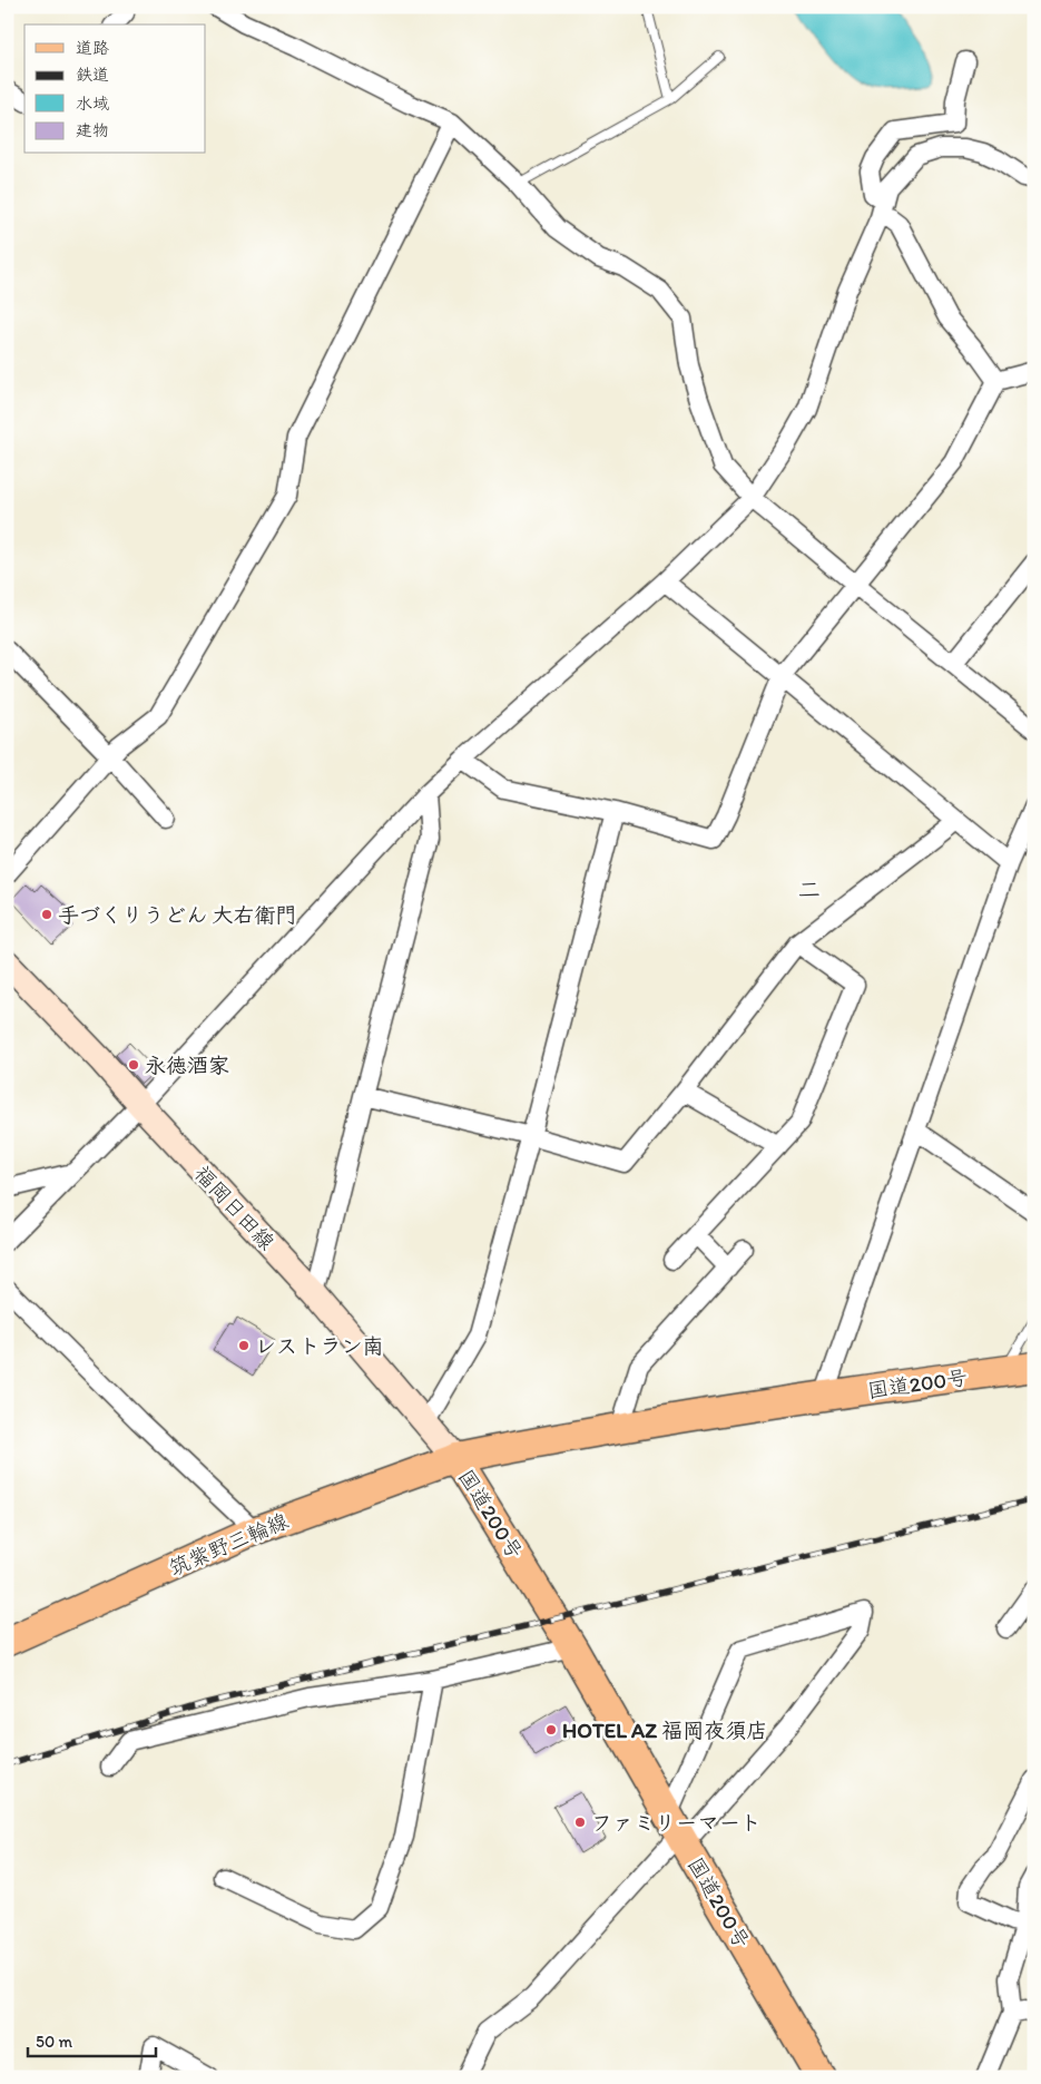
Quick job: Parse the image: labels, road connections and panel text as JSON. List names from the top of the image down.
{
  "streets": {
    "highway": ["国道200号"],
    "main road": ["福岡日田線", "筑紫野三輪線"]
  },
  "crossings": [
    ["福岡日田線", "国道200号"],
    ["福岡日田線", "筑紫野三輪線"],
    ["国道200号", "筑紫野三輪線"]
  ],
  "districts": ["二"],
  "places": [
    "手づくりうどん 大右衛門",
    "永徳酒家",
    "レストラン南",
    "HOTEL AZ 福岡夜須店",
    "ファミリーマート"
  ],
  "legend": [
    "道路",
    "鉄道",
    "水域",
    "建物"
  ],
  "scale_bar": "50 m"
}
